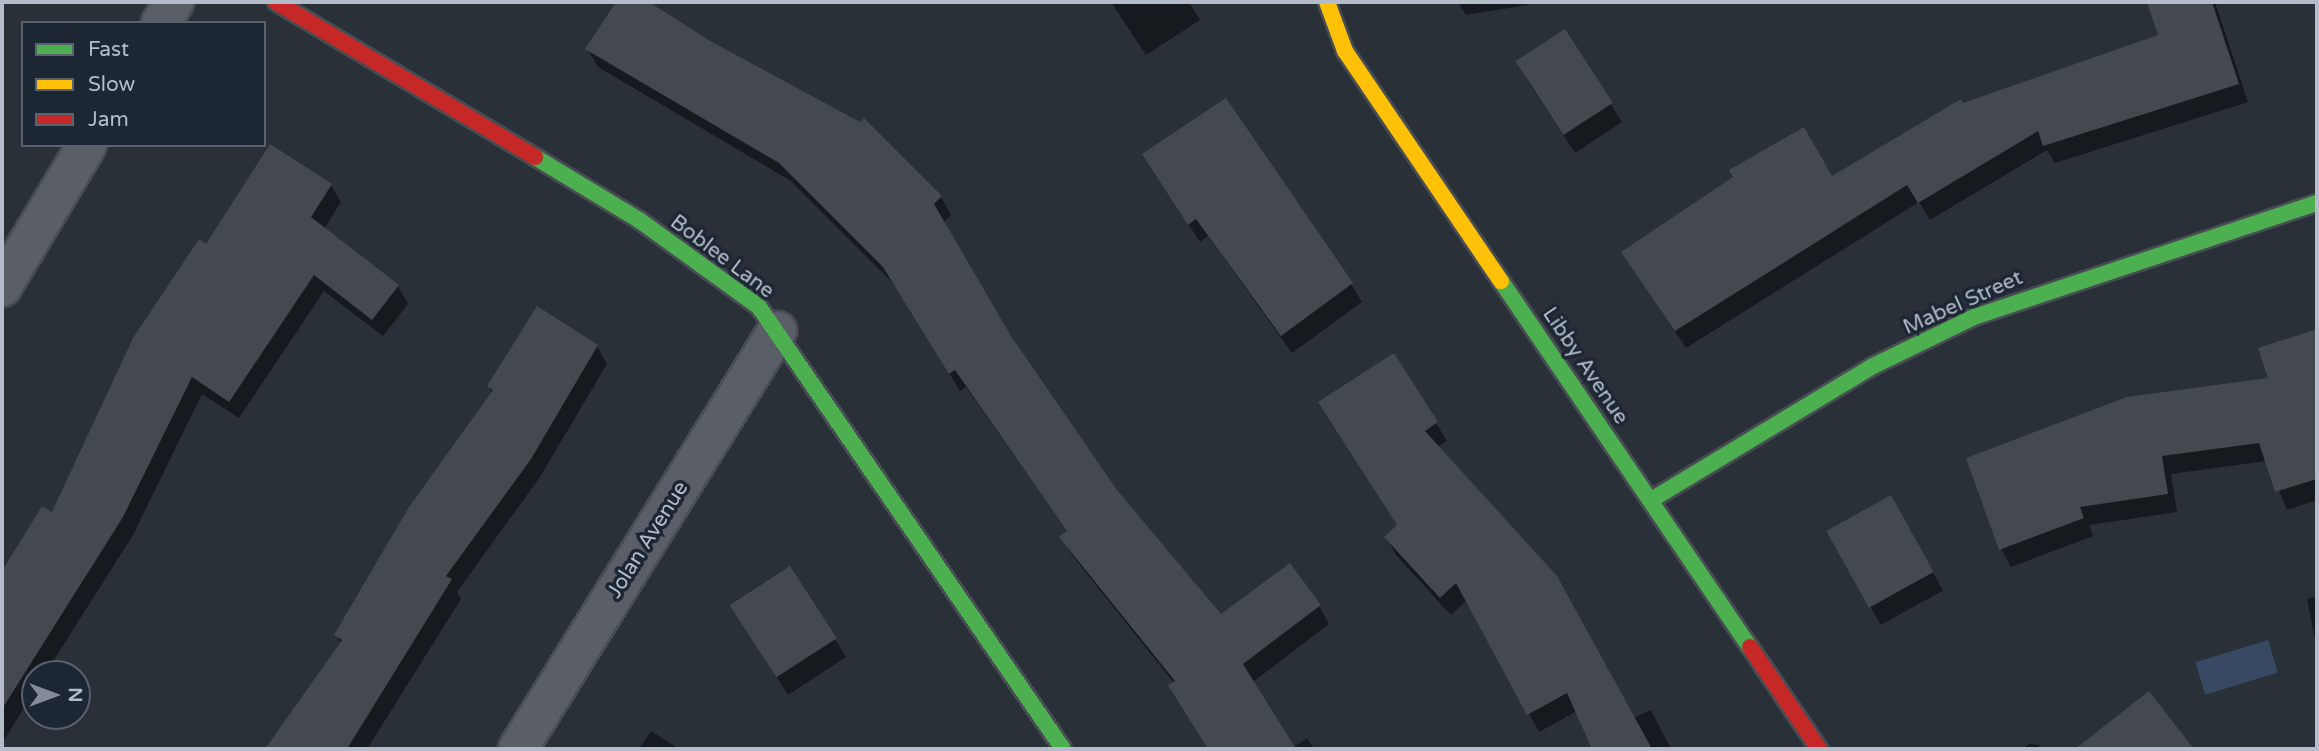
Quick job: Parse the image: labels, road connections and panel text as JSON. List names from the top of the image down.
{
  "streets": {
    "street": [
      "Boblee Lane",
      "Mabel Street",
      "Libby Avenue",
      "Jolan Avenue"
    ]
  },
  "crossings": [
    ["Boblee Lane", "Jolan Avenue"],
    ["Mabel Street", "Libby Avenue"]
  ],
  "legend": ["Fast", "Slow", "Jam"],
  "north": "right"
}
